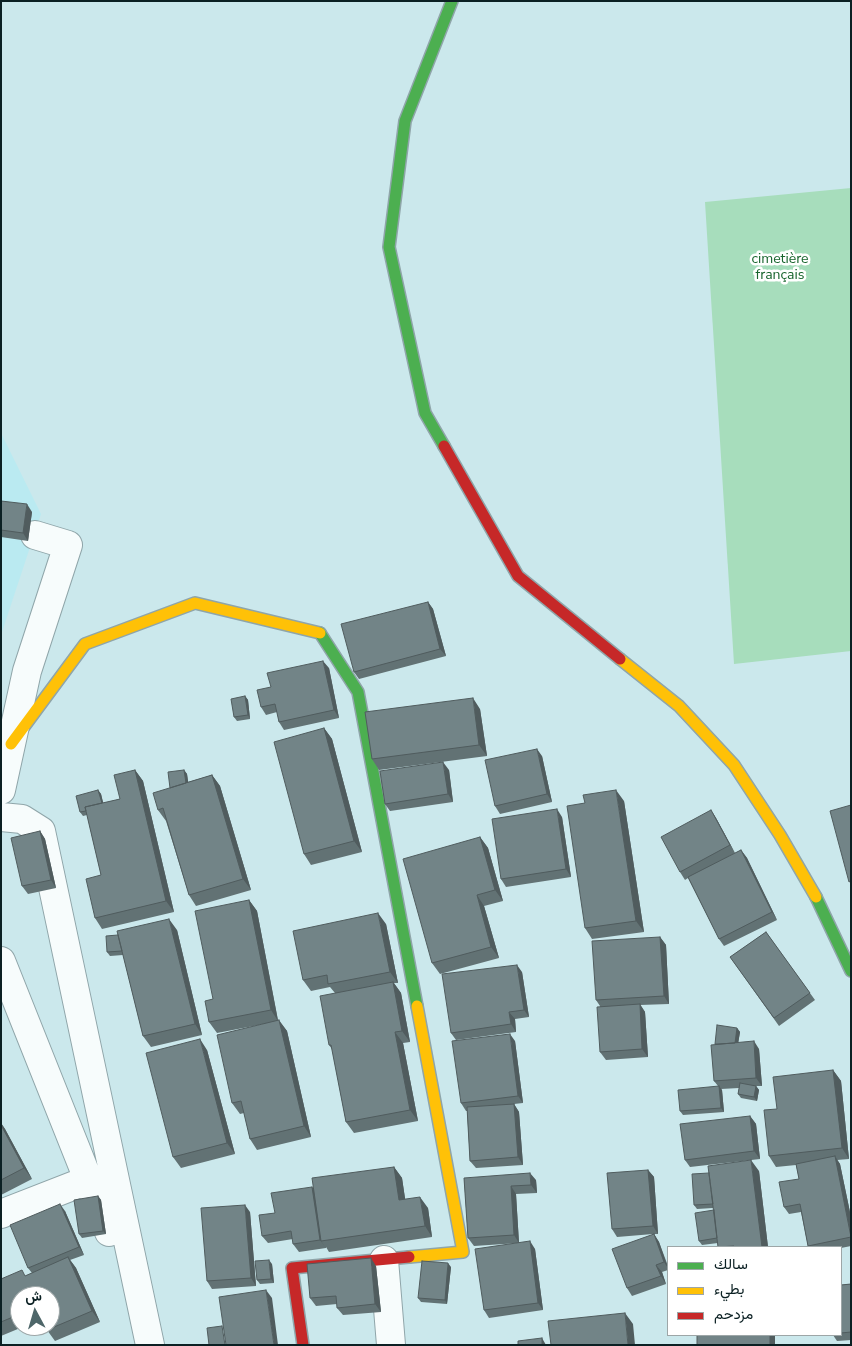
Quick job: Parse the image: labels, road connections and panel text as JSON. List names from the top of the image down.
{
  "parks": ["cimetière français"],
  "legend": ["سالك", "بطيء", "مزدحم"],
  "north": "top"
}
